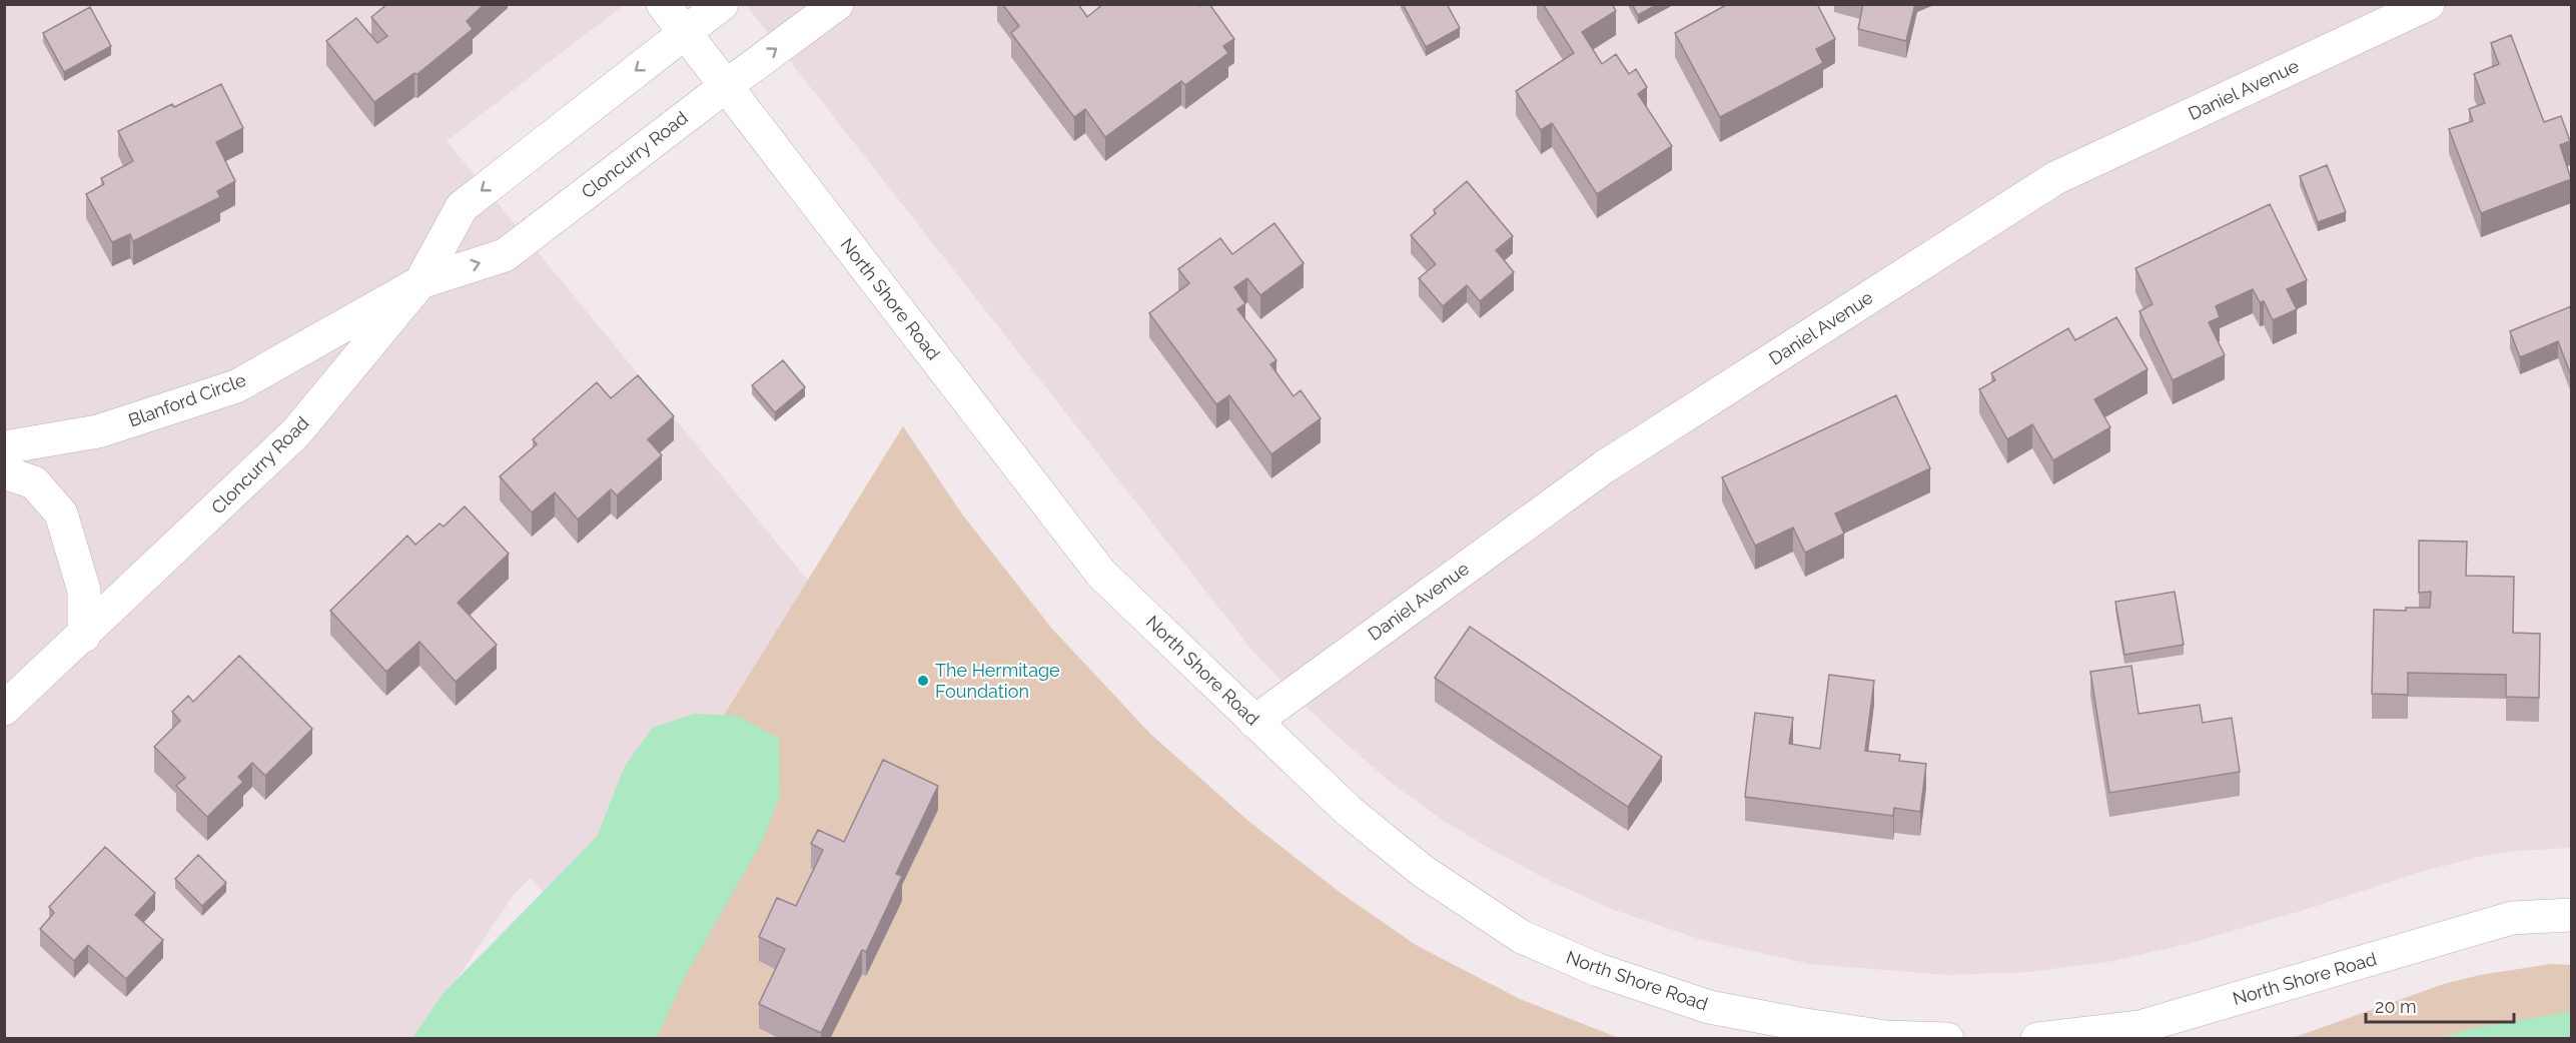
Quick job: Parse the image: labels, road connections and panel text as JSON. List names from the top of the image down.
{
  "streets": {
    "street": [
      "Daniel Avenue",
      "Cloncurry Road",
      "North Shore Road",
      "Blanford Circle"
    ]
  },
  "crossings": [
    ["Daniel Avenue", "North Shore Road"],
    ["Cloncurry Road", "North Shore Road"],
    ["Cloncurry Road", "Blanford Circle"]
  ],
  "places": ["The Hermitage Foundation"],
  "scale_bar": "20 m"
}
